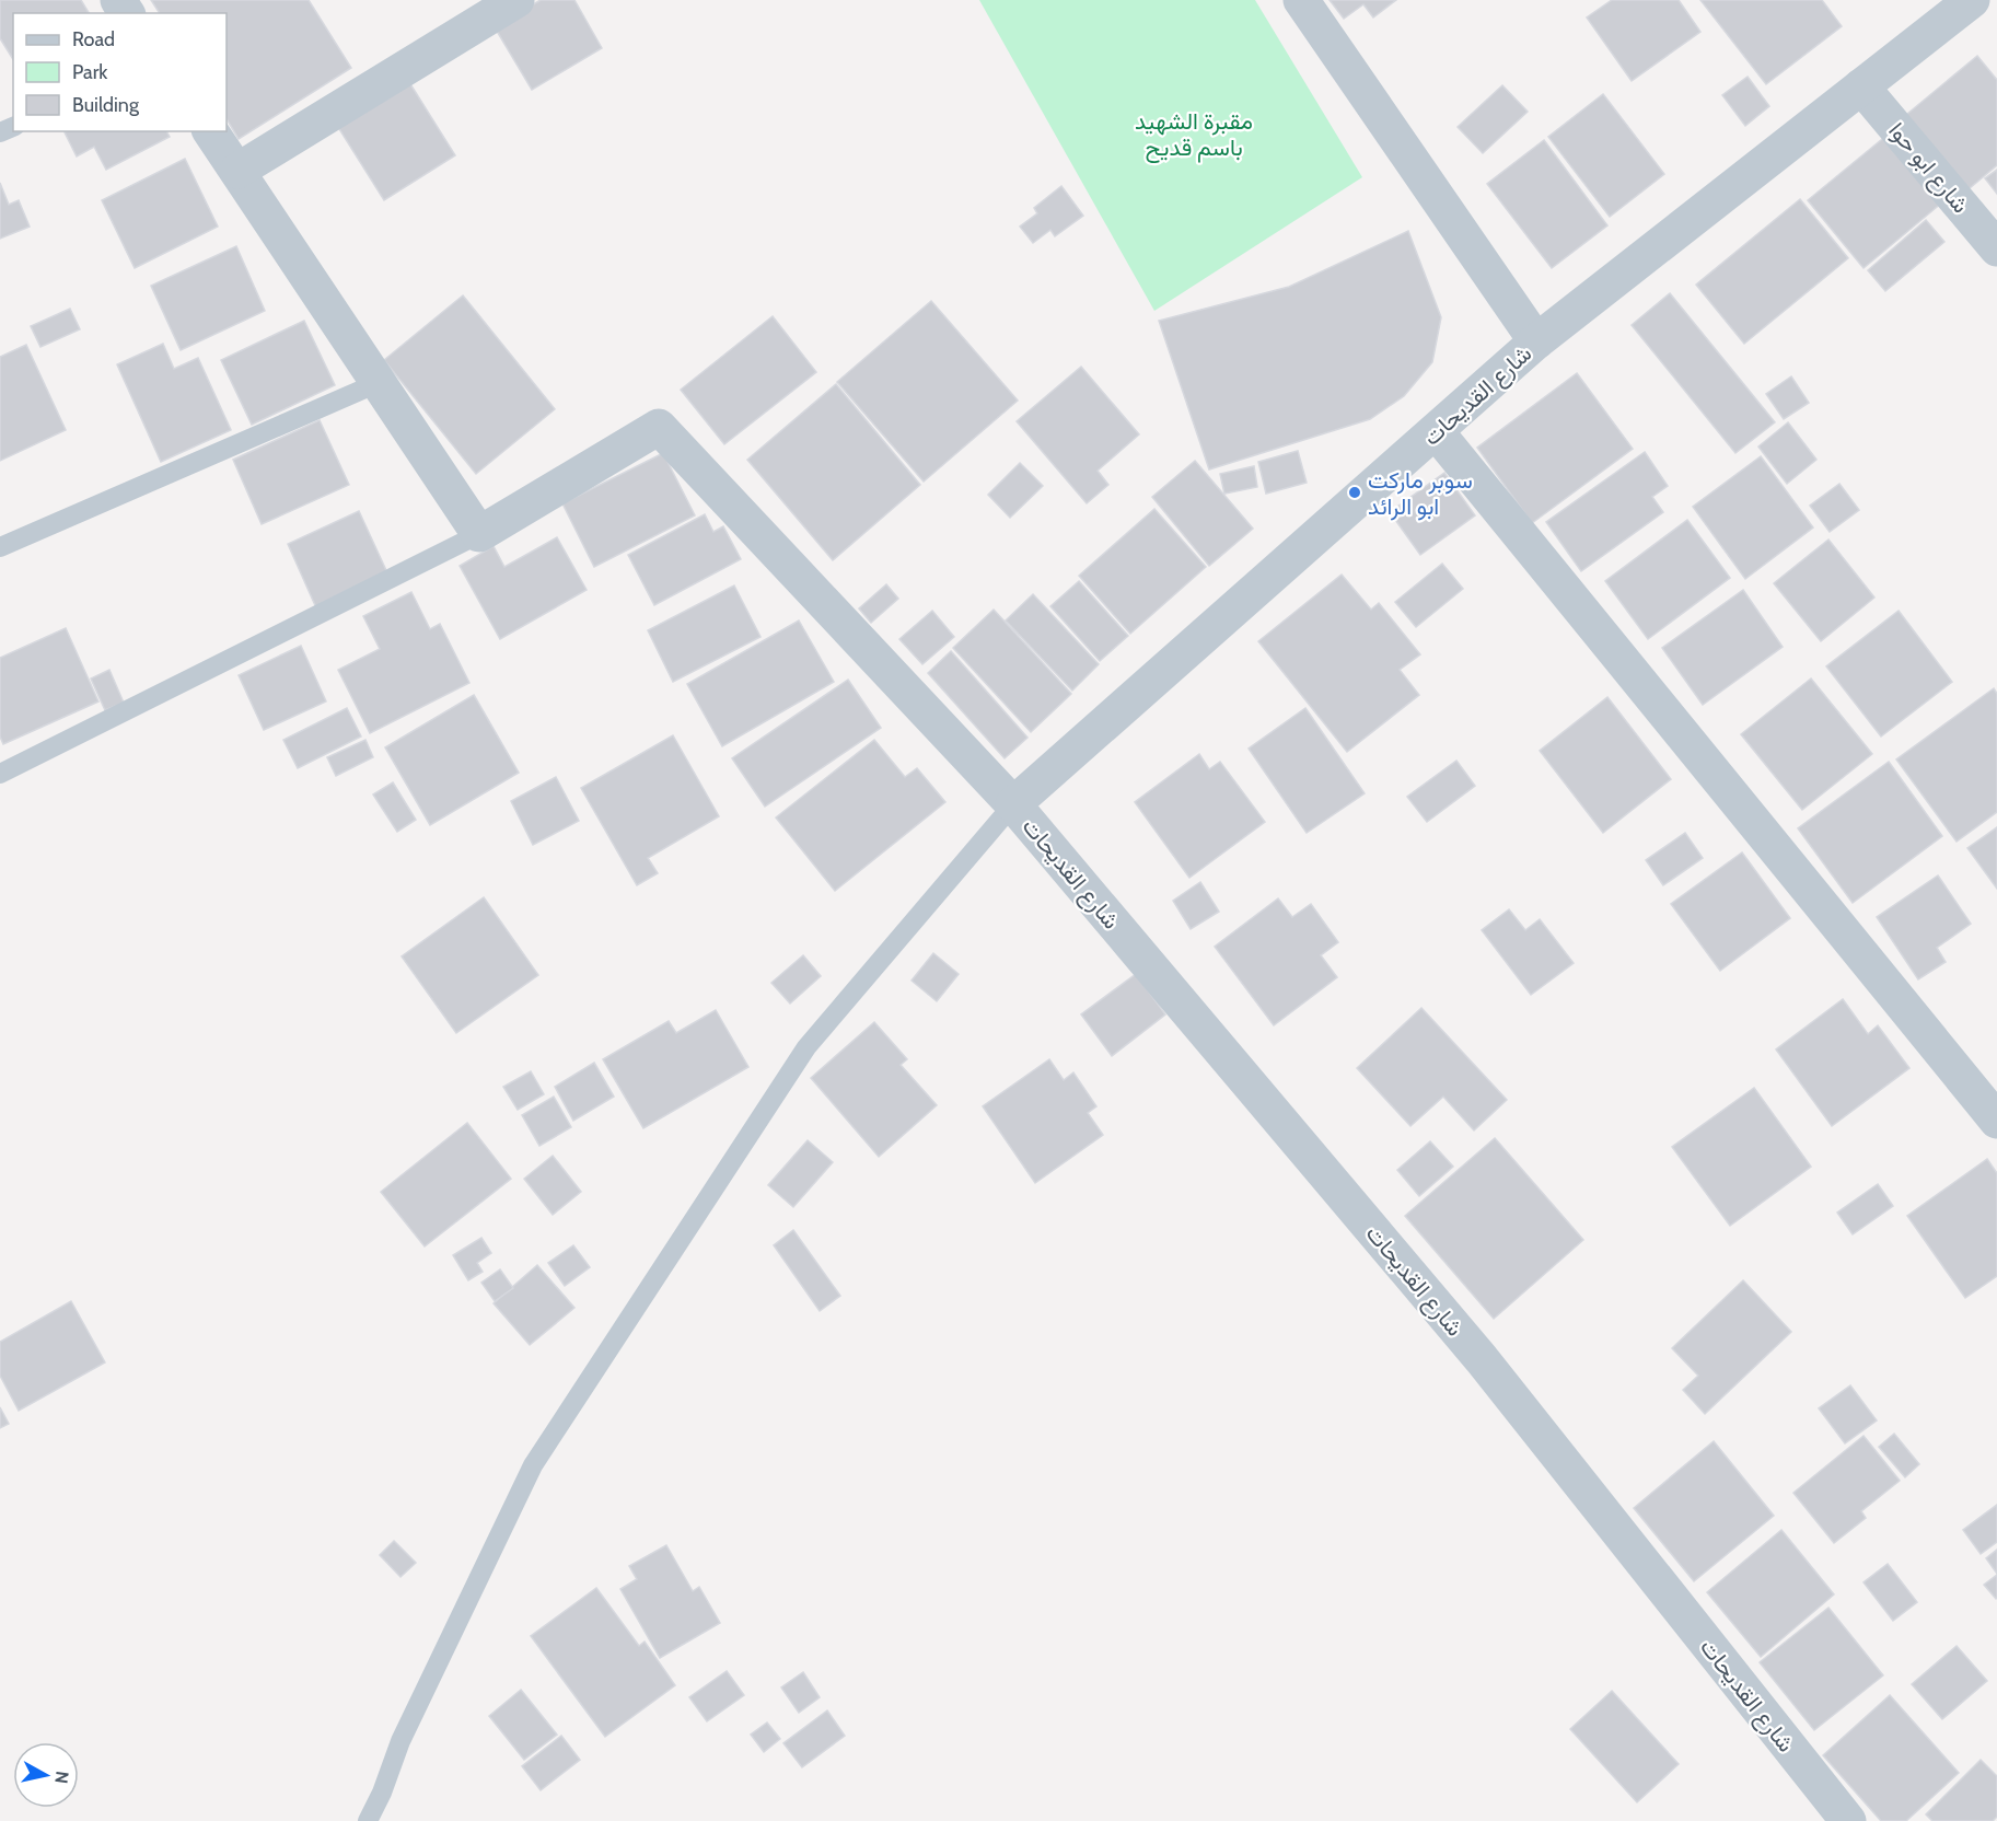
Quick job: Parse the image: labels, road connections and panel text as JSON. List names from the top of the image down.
{
  "streets": {
    "street": ["شارع ابو حوا", "شارع القديحات"]
  },
  "crossings": [
    ["شارع ابو حوا", "شارع القديحات"]
  ],
  "parks": ["مقبرة الشهيد باسم قديح"],
  "places": ["سوبر ماركت ابو الرائد"],
  "legend": ["Road", "Park", "Building"],
  "north": "right"
}
